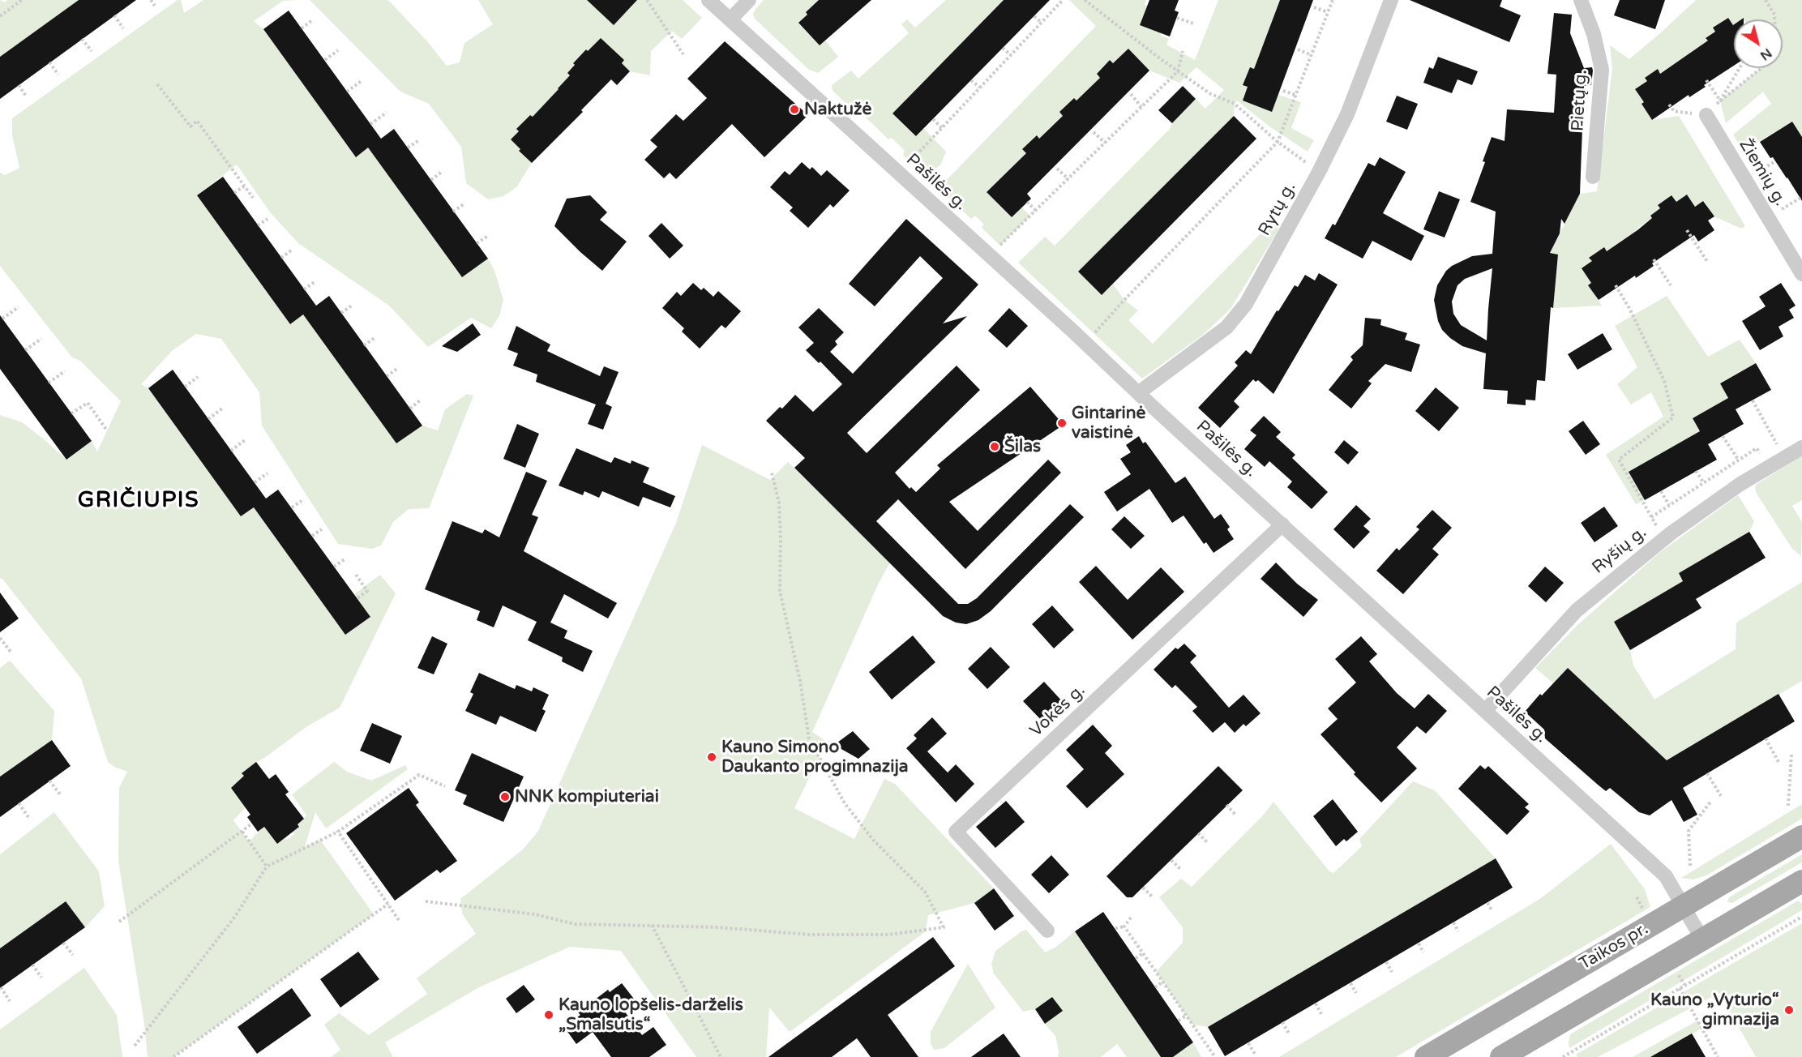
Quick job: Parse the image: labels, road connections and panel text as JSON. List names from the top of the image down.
{
  "streets": {
    "main road": ["Taikos pr."],
    "street": [
      "Pietų g.",
      "Žiemių g.",
      "Pašilės g.",
      "Rytų g.",
      "Ryšių g.",
      "Vokės g."
    ]
  },
  "crossings": [
    ["Pašilės g.", "Rytų g."],
    ["Pašilės g.", "Ryšių g."],
    ["Pašilės g.", "Vokės g."],
    ["Pašilės g.", "Taikos pr."]
  ],
  "districts": ["GRIČIUPIS"],
  "places": [
    "Naktužė",
    "Gintarinė vaistinė",
    "Šilas",
    "Kauno Simono Daukanto progimnazija",
    "NNK kompiuteriai",
    "Kauno „Vyturio“ gimnazija",
    "Kauno lopšelis-darželis „Smalsutis“"
  ],
  "north": "bottom right"
}
